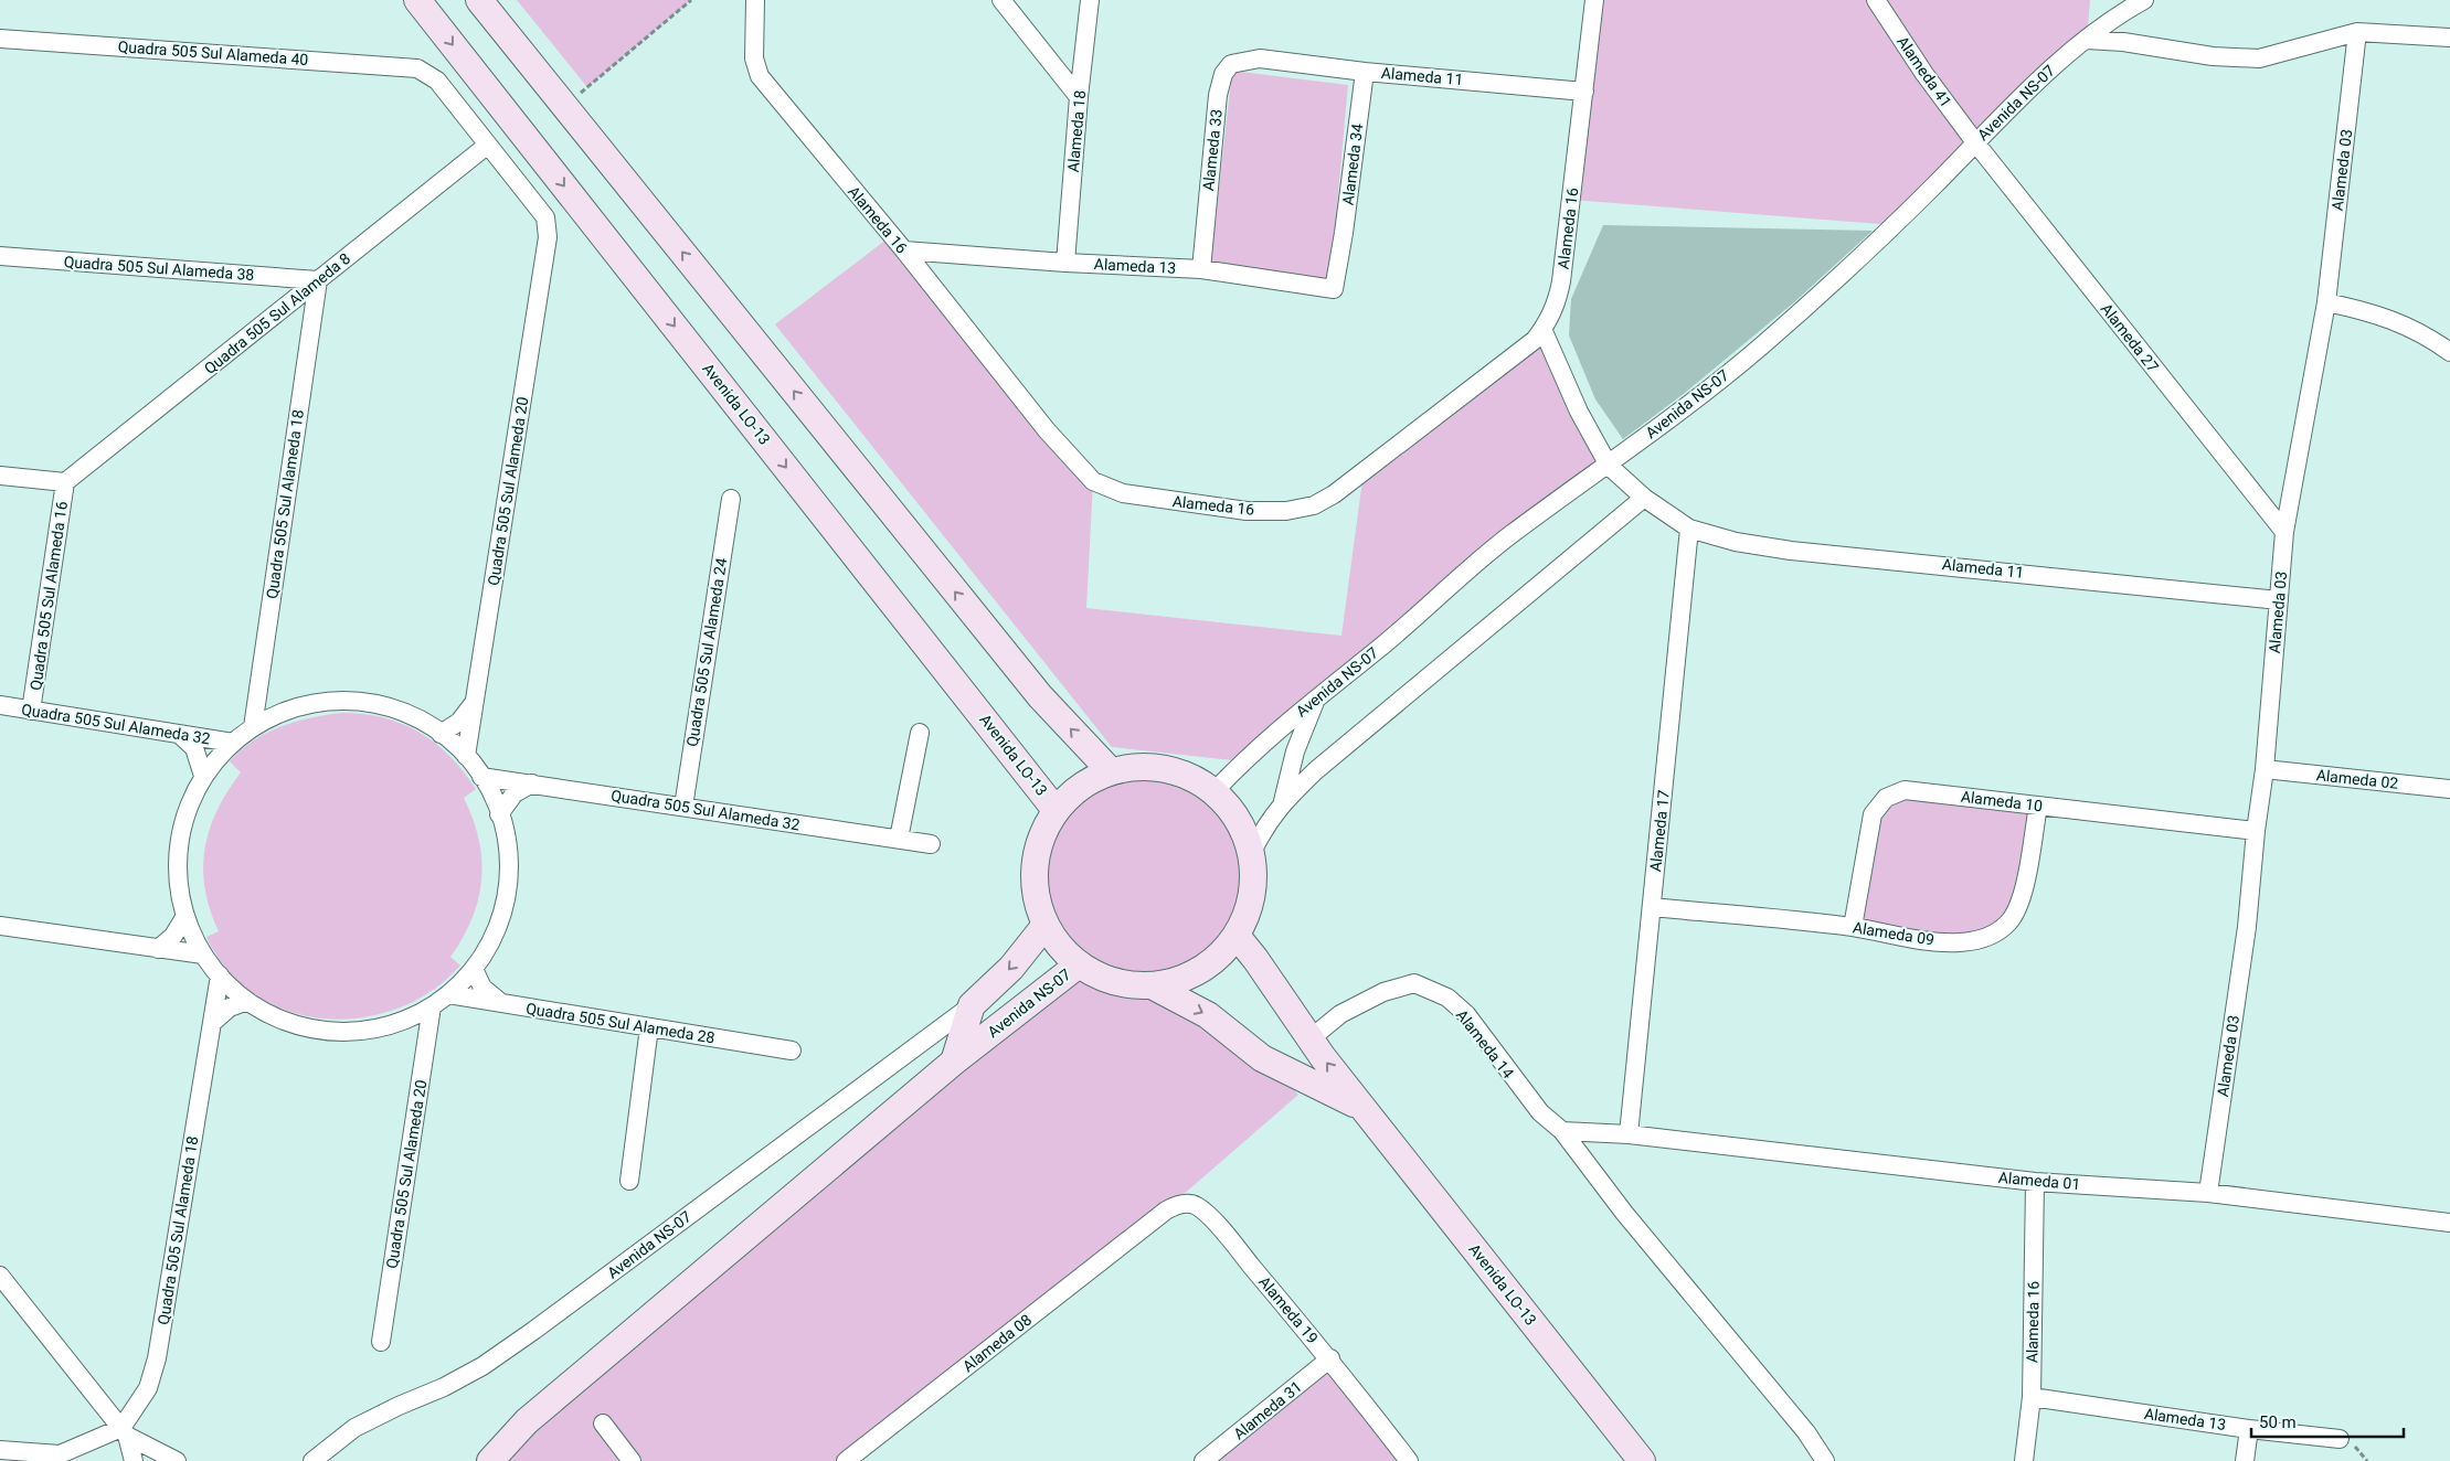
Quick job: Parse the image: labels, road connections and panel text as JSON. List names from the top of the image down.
{
  "streets": {
    "street": [
      "Quadra 505 Sul Alameda 40",
      "Alameda 41",
      "Alameda 11",
      "Avenida NS-07",
      "Alameda 18",
      "Alameda 33",
      "Alameda 34",
      "Alameda 03",
      "Alameda 16",
      "Alameda 13",
      "Quadra 505 Sul Alameda 38",
      "Quadra 505 Sul Alameda 8",
      "Alameda 27",
      "Avenida LO-13",
      "Quadra 505 Sul Alameda 20",
      "Quadra 505 Sul Alameda 18",
      "Quadra 505 Sul Alameda 16",
      "Quadra 505 Sul Alameda 24",
      "Quadra 505 Sul Alameda 32",
      "Alameda 02",
      "Alameda 10",
      "Alameda 17",
      "Alameda 09",
      "Quadra 505 Sul Alameda 28",
      "Alameda 14",
      "Alameda 01",
      "Alameda 19",
      "Alameda 08",
      "Alameda 31"
    ]
  },
  "crossings": [
    ["Quadra 505 Sul Alameda 40", "Quadra 505 Sul Alameda 8"],
    ["Quadra 505 Sul Alameda 40", "Quadra 505 Sul Alameda 20"],
    ["Alameda 41", "Avenida NS-07"],
    ["Alameda 41", "Alameda 27"],
    ["Alameda 11", "Avenida NS-07"],
    ["Alameda 11", "Alameda 33"],
    ["Alameda 11", "Alameda 34"],
    ["Alameda 11", "Alameda 03"],
    ["Alameda 11", "Alameda 16"],
    ["Alameda 11", "Alameda 17"],
    ["Avenida NS-07", "Alameda 27"],
    ["Alameda 18", "Alameda 13"],
    ["Alameda 33", "Alameda 13"],
    ["Alameda 34", "Alameda 13"],
    ["Alameda 03", "Alameda 27"],
    ["Alameda 03", "Alameda 02"],
    ["Alameda 03", "Alameda 10"],
    ["Alameda 03", "Alameda 01"],
    ["Alameda 16", "Alameda 13"],
    ["Alameda 16", "Alameda 01"],
    ["Quadra 505 Sul Alameda 38", "Quadra 505 Sul Alameda 8"],
    ["Quadra 505 Sul Alameda 38", "Quadra 505 Sul Alameda 18"],
    ["Quadra 505 Sul Alameda 8", "Quadra 505 Sul Alameda 20"],
    ["Quadra 505 Sul Alameda 8", "Quadra 505 Sul Alameda 18"],
    ["Quadra 505 Sul Alameda 8", "Quadra 505 Sul Alameda 16"],
    ["Avenida LO-13", "Alameda 14"],
    ["Quadra 505 Sul Alameda 16", "Quadra 505 Sul Alameda 32"],
    ["Quadra 505 Sul Alameda 24", "Quadra 505 Sul Alameda 32"],
    ["Alameda 10", "Alameda 09"],
    ["Alameda 17", "Alameda 09"],
    ["Alameda 17", "Alameda 01"],
    ["Alameda 14", "Alameda 01"],
    ["Alameda 19", "Alameda 08"],
    ["Alameda 19", "Alameda 31"]
  ],
  "scale_bar": "50 m"
}
